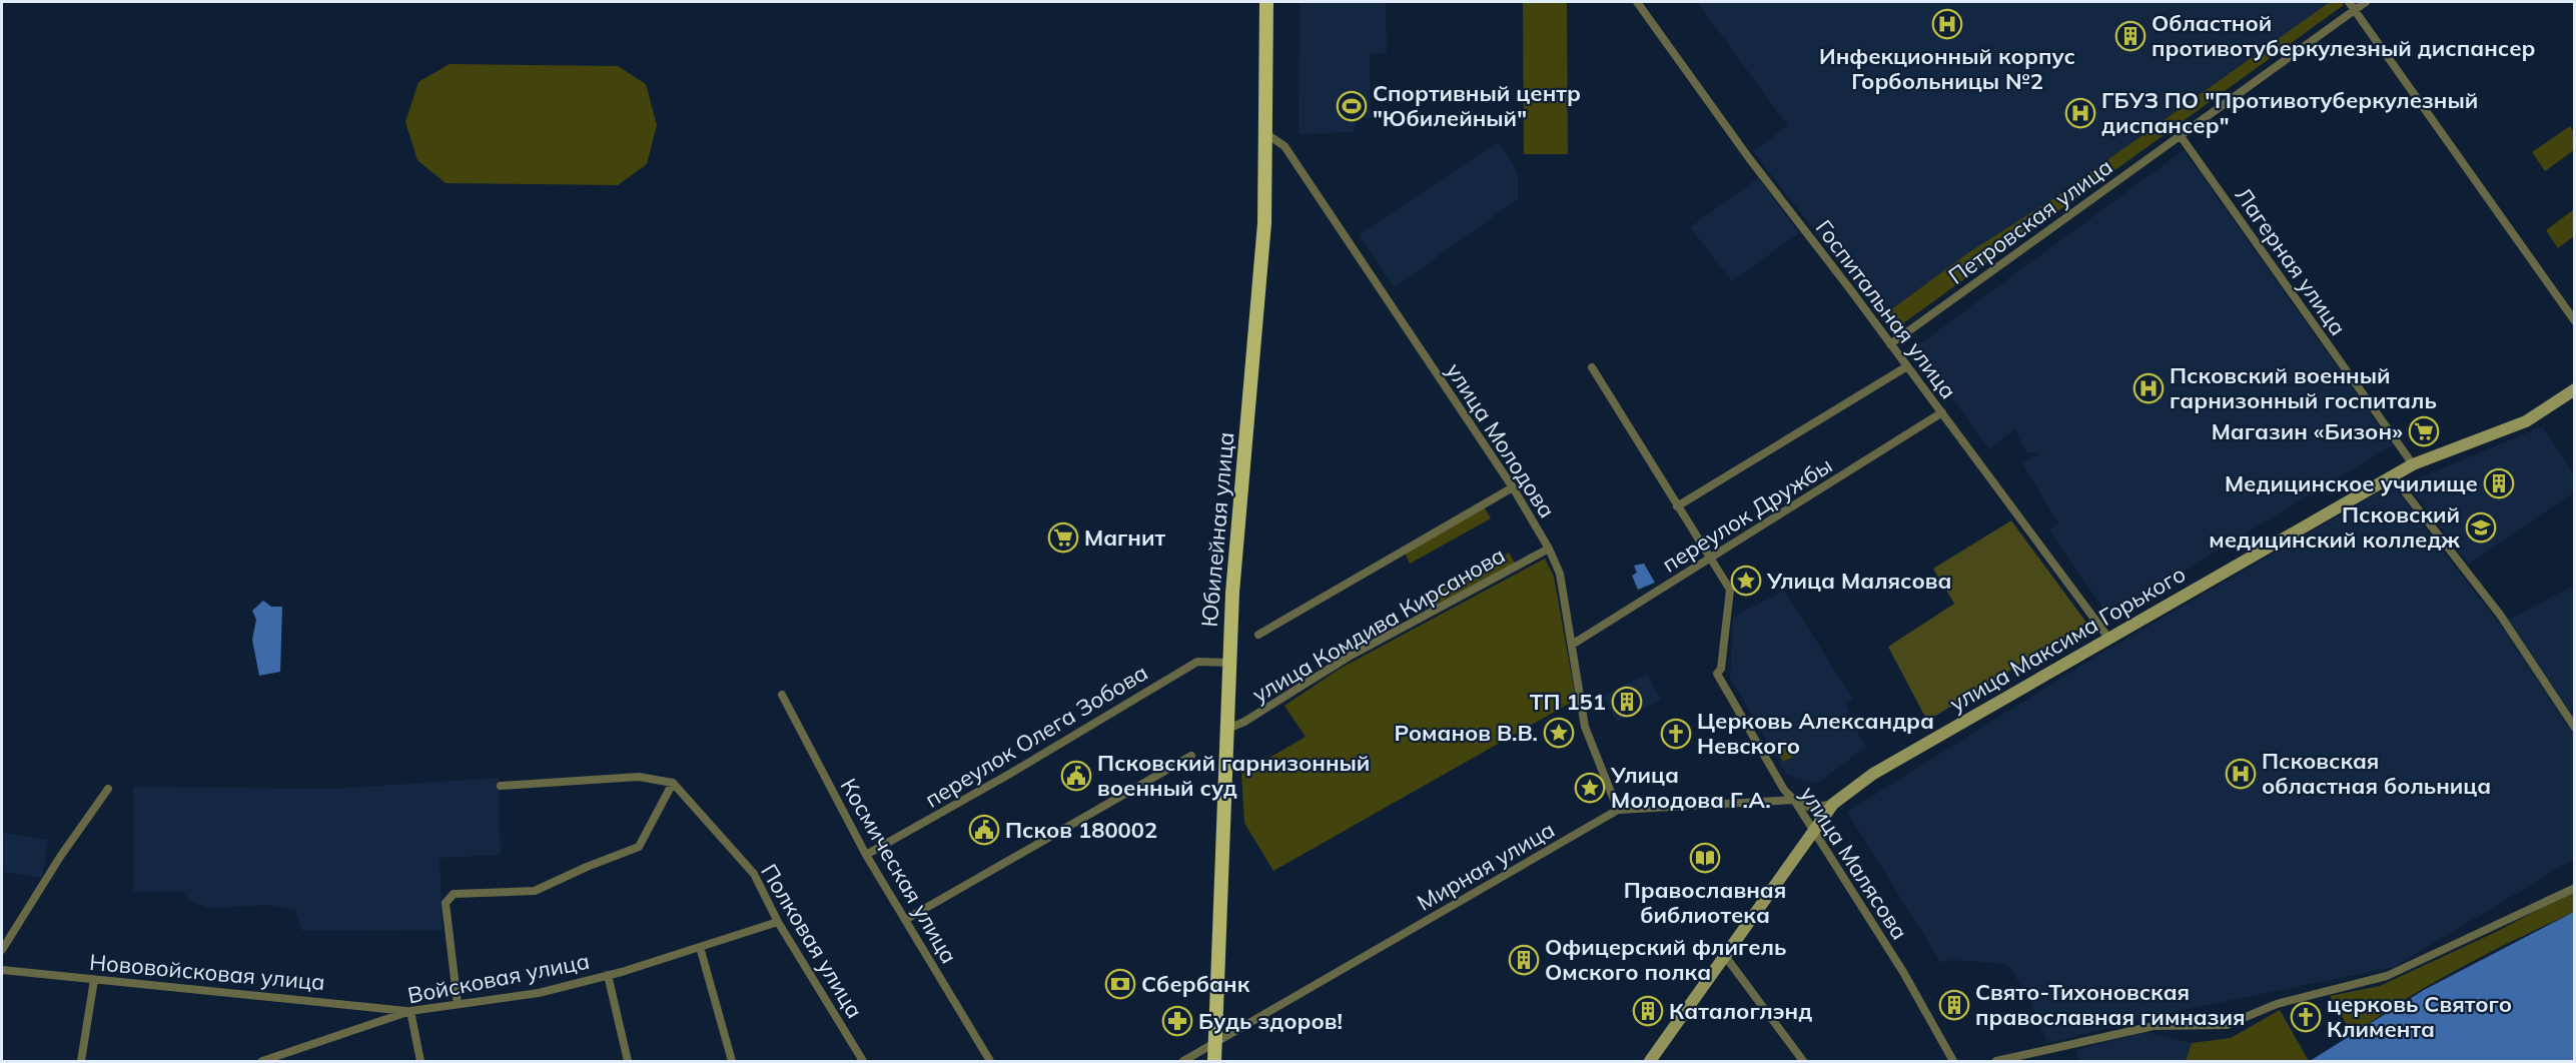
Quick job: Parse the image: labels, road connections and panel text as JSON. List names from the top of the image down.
{
  "streets": {
    "main road": ["Юбилейная улица", "улица Максима Горького"],
    "street": [
      "Петровская улица",
      "Лагерная улица",
      "Госпитальная улица",
      "улица Молодова",
      "переулок Дружбы",
      "улица Комдива Кирсанова",
      "переулок Олега Зобова",
      "улица Малясова",
      "Мирная улица",
      "Космическая улица",
      "Полковая улица",
      "Нововойсковая улица",
      "Войсковая улица"
    ]
  },
  "crossings": [
    ["Петровская улица", "Лагерная улица"],
    ["Петровская улица", "Госпитальная улица"],
    ["Лагерная улица", "улица Максима Горького"],
    ["Госпитальная улица", "переулок Дружбы"],
    ["Госпитальная улица", "улица Максима Горького"],
    ["улица Молодова", "переулок Дружбы"],
    ["улица Молодова", "Юбилейная улица"],
    ["улица Молодова", "улица Комдива Кирсанова"],
    ["улица Молодова", "Мирная улица"],
    ["переулок Дружбы", "улица Малясова"],
    ["Юбилейная улица", "улица Комдива Кирсанова"],
    ["Юбилейная улица", "переулок Олега Зобова"],
    ["Юбилейная улица", "Мирная улица"],
    ["улица Максима Горького", "улица Малясова"],
    ["улица Максима Горького", "Мирная улица"],
    ["переулок Олега Зобова", "Космическая улица"],
    ["улица Малясова", "Мирная улица"],
    ["Полковая улица", "Войсковая улица"],
    ["Нововойсковая улица", "Войсковая улица"]
  ],
  "places": {
    "hospital": [
      "Инфекционный корпус Горбольницы №2",
      "ГБУЗ ПО \"Противотуберкулезный диспансер\"",
      "Псковский военный гарнизонный госпиталь",
      "Псковская областная больница"
    ],
    "building": [
      "Областной противотуберкулезный диспансер",
      "Медицинское училище",
      "ТП 151",
      "Офицерский флигель Омского полка",
      "Свято-Тихоновская православная гимназия",
      "Каталоглэнд"
    ],
    "sports": ["Спортивный центр \"Юбилейный\""],
    "supermarket": ["Магазин «Бизон»", "Магнит"],
    "school or university": ["Псковский медицинский колледж"],
    "place": ["Улица Малясова", "Романов В.В.", "Улица Молодова Г.А."],
    "church": ["Церковь Александра Невского", "церковь Святого Климента"],
    "public building": ["Псковский гарнизонный военный суд", "Псков 180002"],
    "library": ["Православная библиотека"],
    "bank": ["Сбербанк"],
    "pharmacy": ["Будь здоров!"]
  }
}
